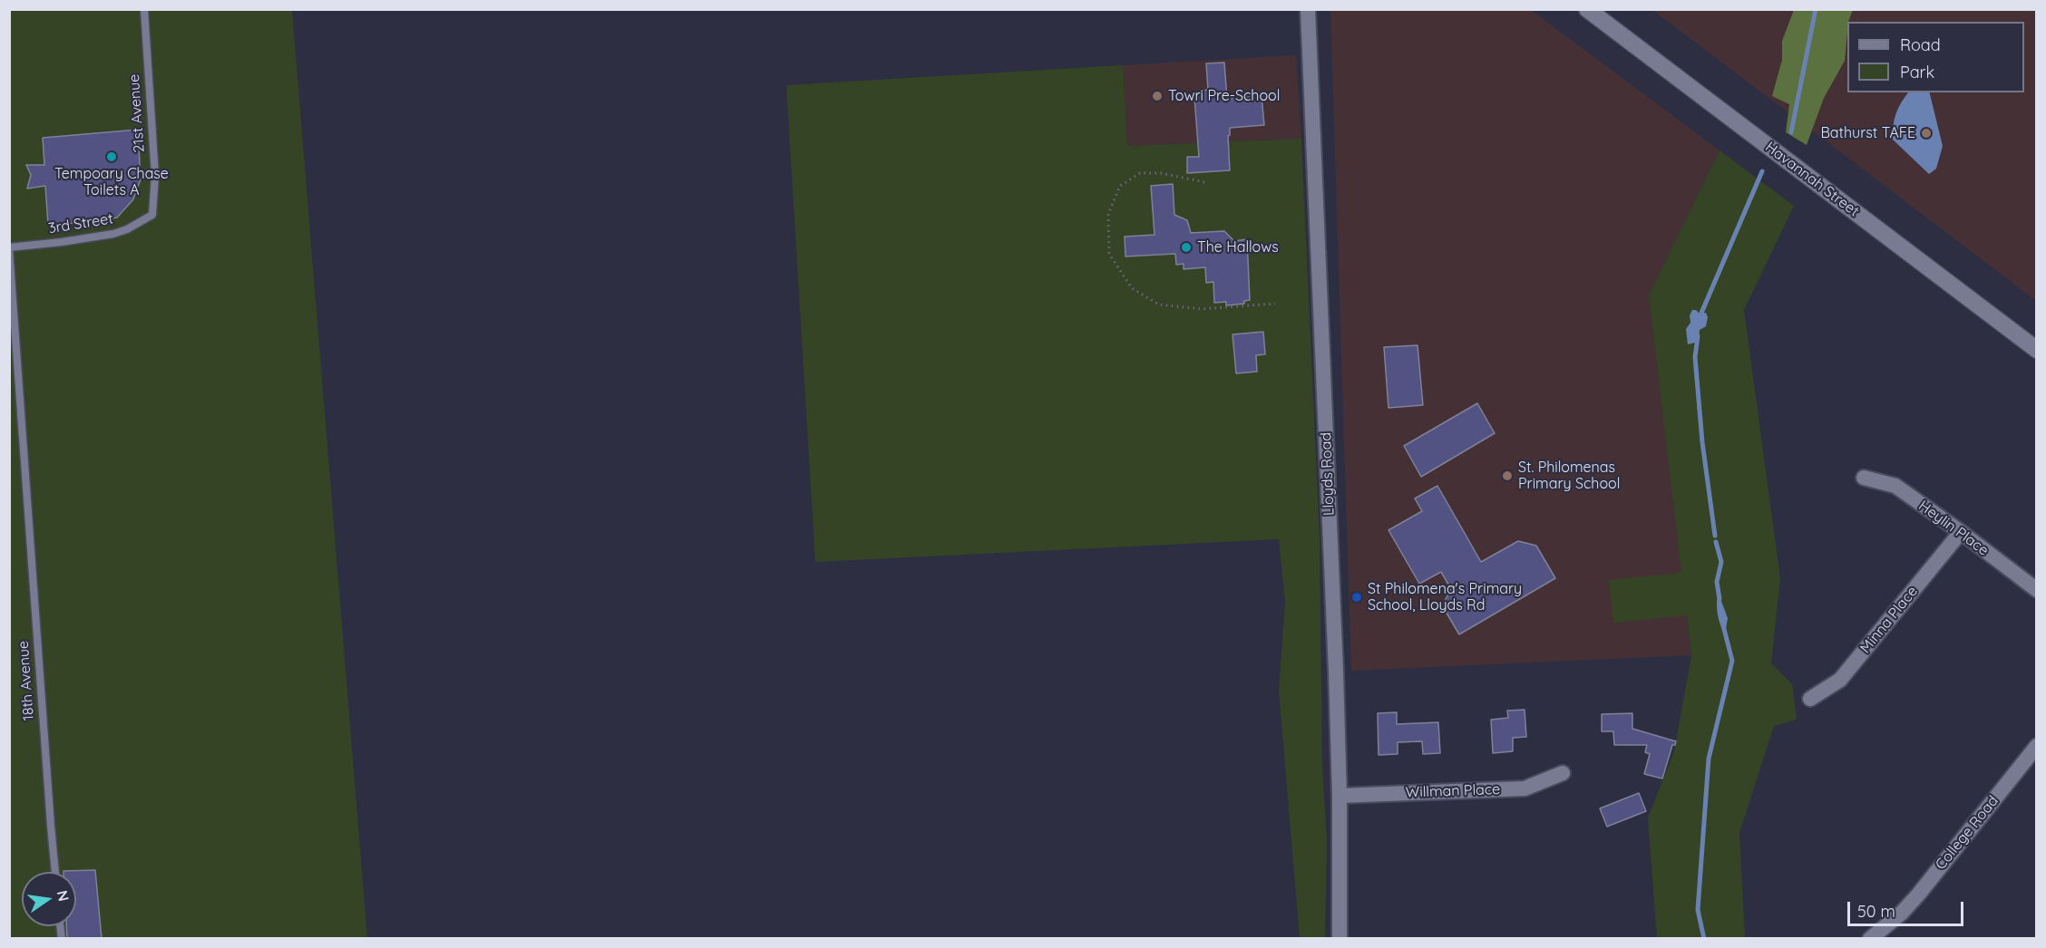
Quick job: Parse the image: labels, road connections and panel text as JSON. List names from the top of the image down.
{
  "streets": {
    "street": [
      "Havannah Street",
      "Lloyds Road",
      "Heylin Place",
      "Minna Place",
      "Willman Place",
      "College Road"
    ],
    "lane": ["21st Avenue", "3rd Street", "18th Avenue"]
  },
  "crossings": [
    ["21st Avenue", "3rd Street"],
    ["3rd Street", "18th Avenue"],
    ["Lloyds Road", "Willman Place"],
    ["Heylin Place", "Minna Place"]
  ],
  "places": [
    "Towri Pre-School",
    "Bathurst TAFE",
    "Tempoary Chase Toilets A",
    "The Hallows",
    "St. Philomenas Primary School",
    "St Philomena's Primary School, Lloyds Rd"
  ],
  "legend": ["Road", "Park"],
  "scale_bar": "50 m",
  "north": "right"
}
